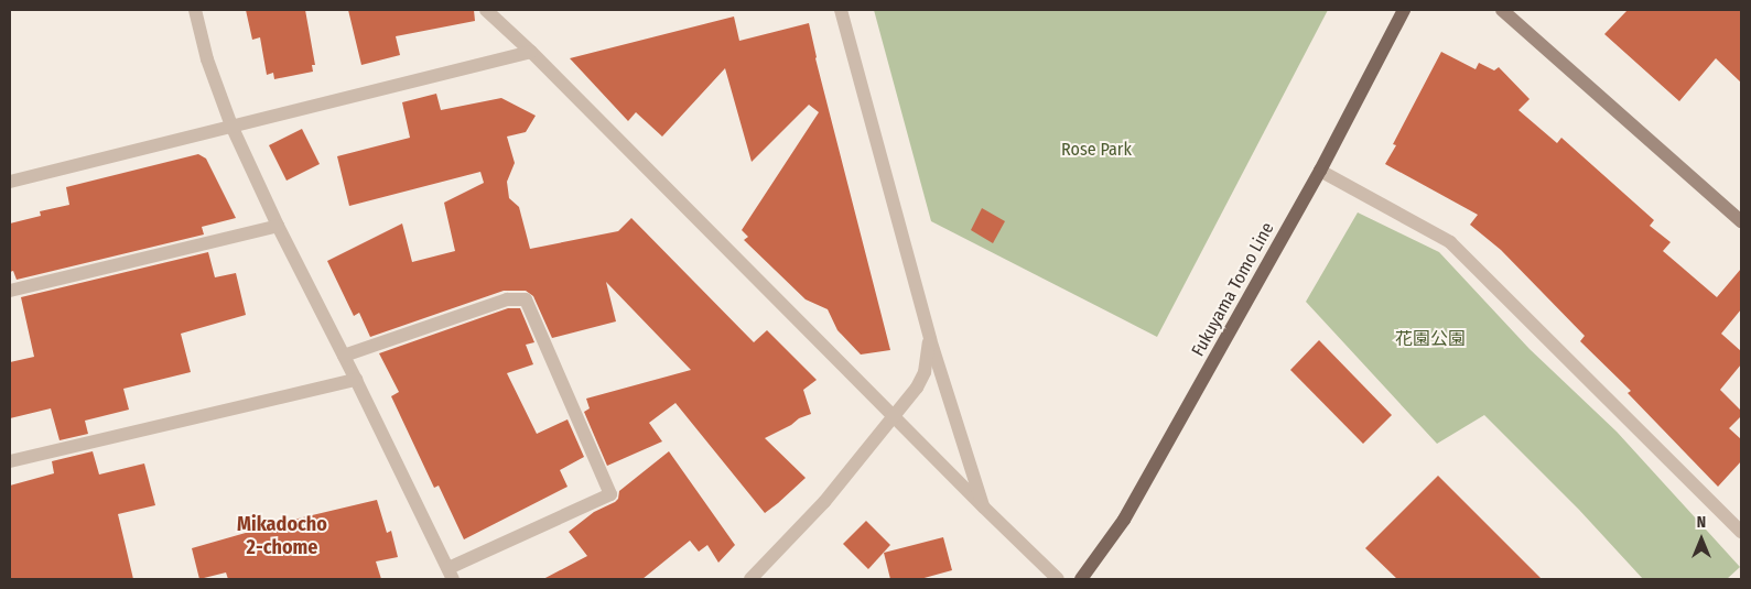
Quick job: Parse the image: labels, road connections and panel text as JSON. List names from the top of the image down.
{
  "streets": {
    "main road": ["Fukuyama Tomo Line"]
  },
  "districts": ["Mikadocho 2-chome"],
  "parks": ["Rose Park", "花園公園"],
  "north": "top"
}
